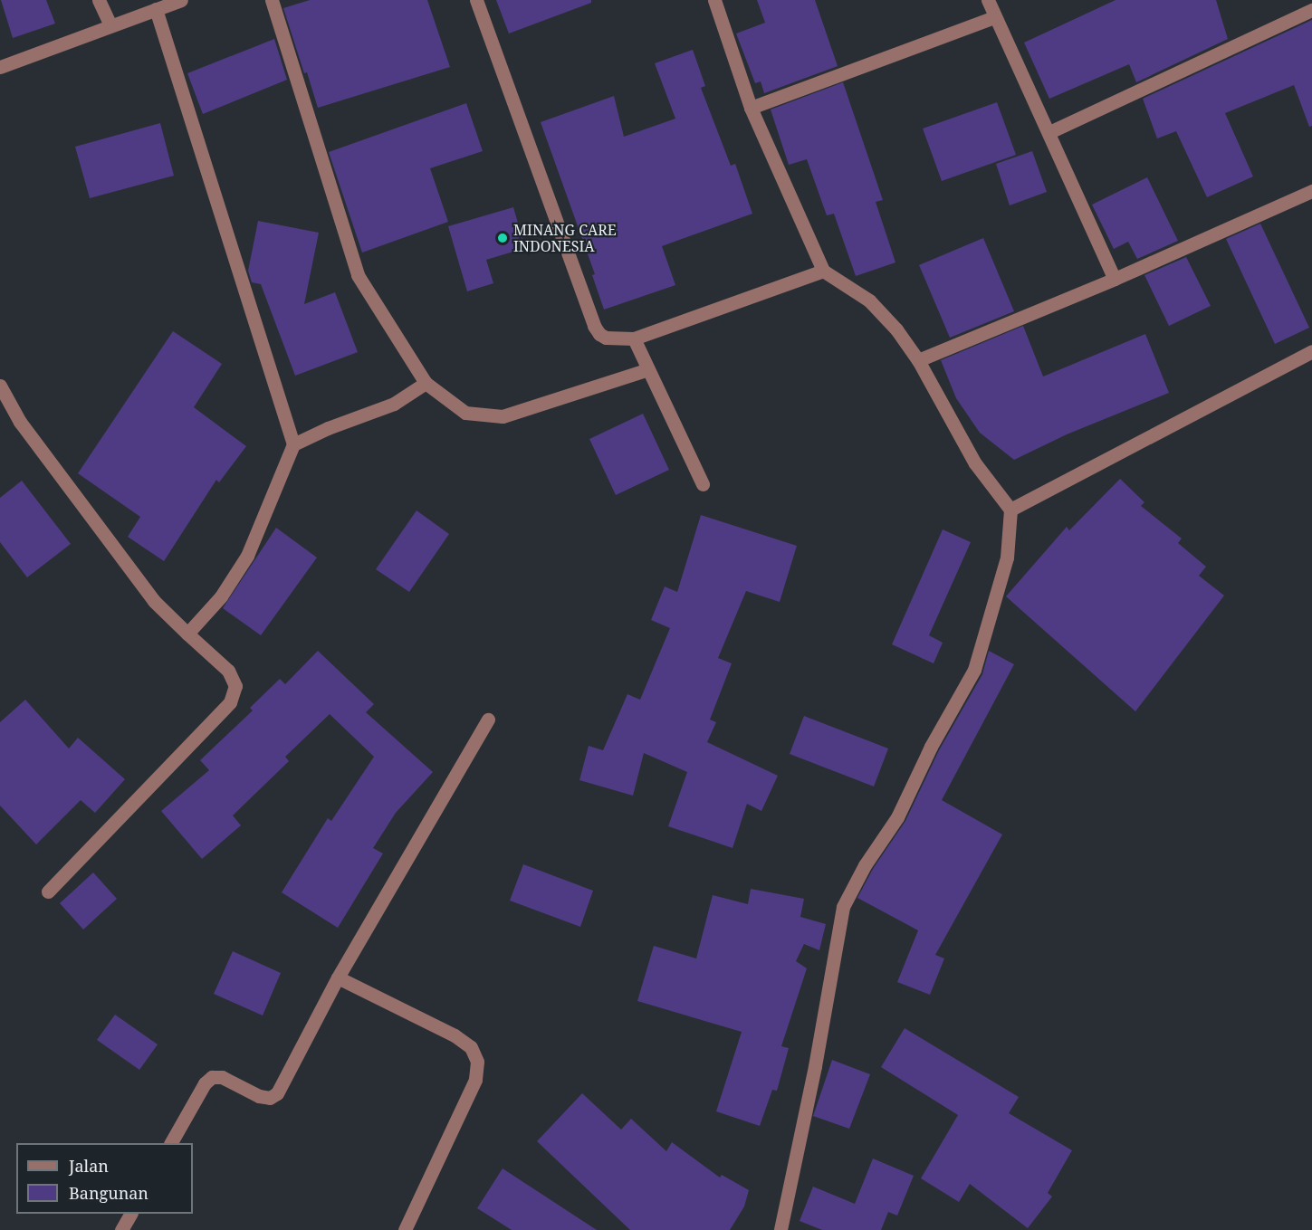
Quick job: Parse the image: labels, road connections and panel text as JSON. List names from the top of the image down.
{
  "places": ["MINANG CARE INDONESIA"],
  "legend": ["Jalan", "Bangunan"]
}
